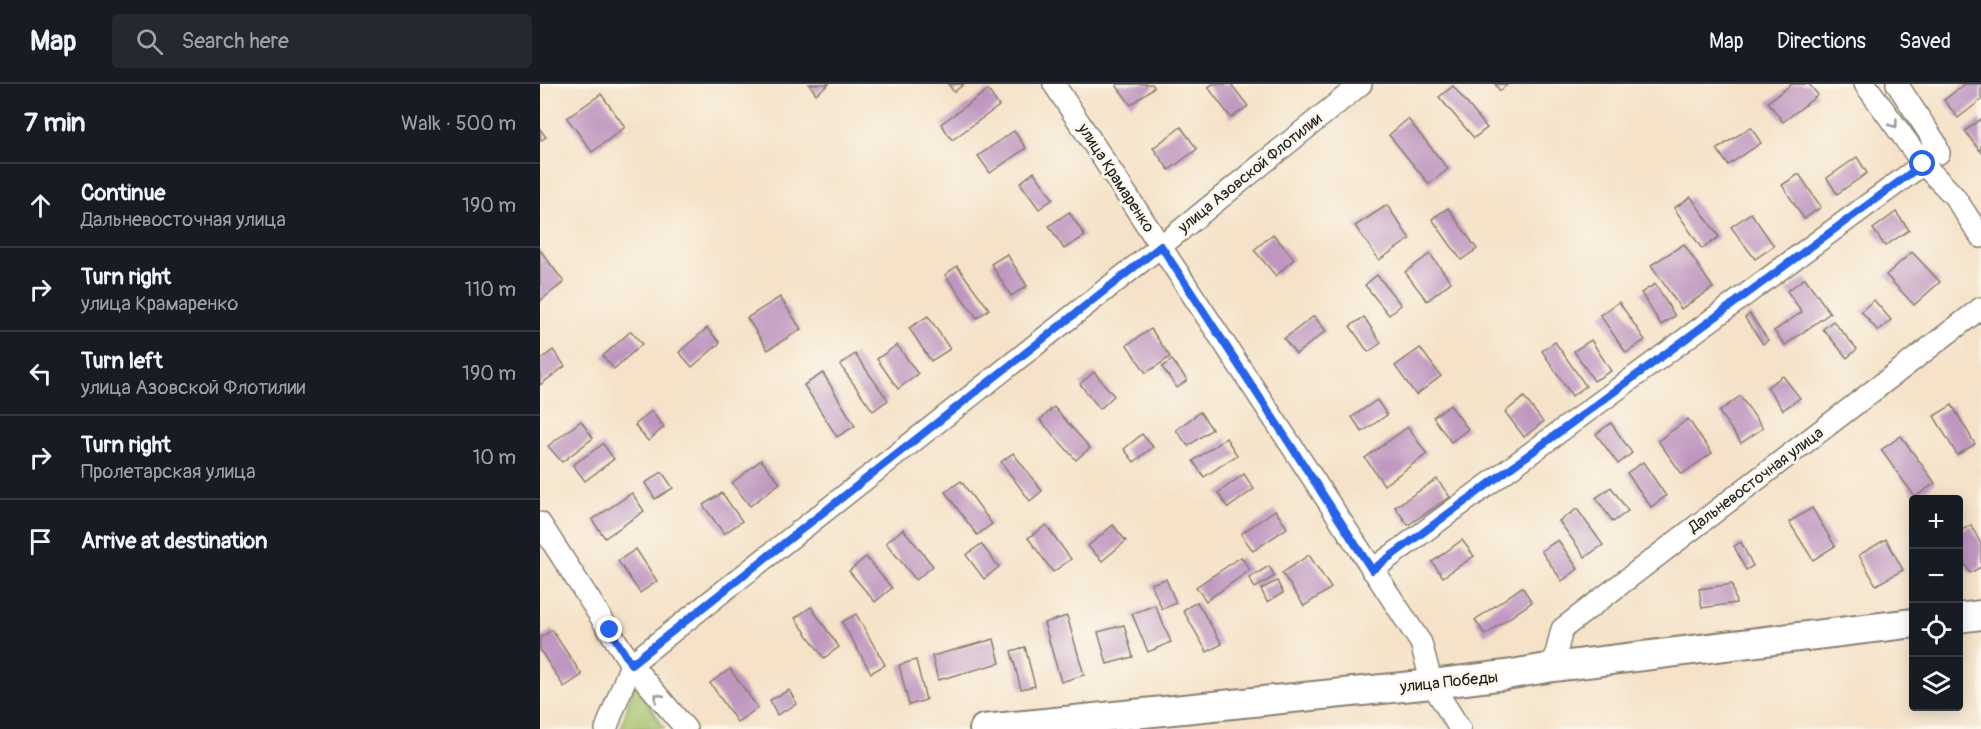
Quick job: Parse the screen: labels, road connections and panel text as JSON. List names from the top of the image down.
{
  "streets": {
    "street": [
      "улица Азовской Флотилии",
      "улица Крамаренко",
      "Дальневосточная улица",
      "улица Победы"
    ]
  },
  "crossings": [
    ["улица Азовской Флотилии", "улица Крамаренко"],
    ["улица Крамаренко", "улица Победы"],
    ["Дальневосточная улица", "улица Победы"]
  ],
  "page": {
    "header": "Map",
    "search": "Search here",
    "nav": ["Map", "Directions", "Saved"],
    "heading": ["7 min", "Walk · 500 m"],
    "list": [
      ["Continue", "Дальневосточная улица", "190 m"],
      ["Turn right", "улица Крамаренко", "110 m"],
      ["Turn left", "улица Азовской Флотилии", "190 m"],
      ["Turn right", "Пролетарская улица", "10 m"],
      "Arrive at destination"
    ],
    "map_buttons": ["+", "−"]
  }
}
